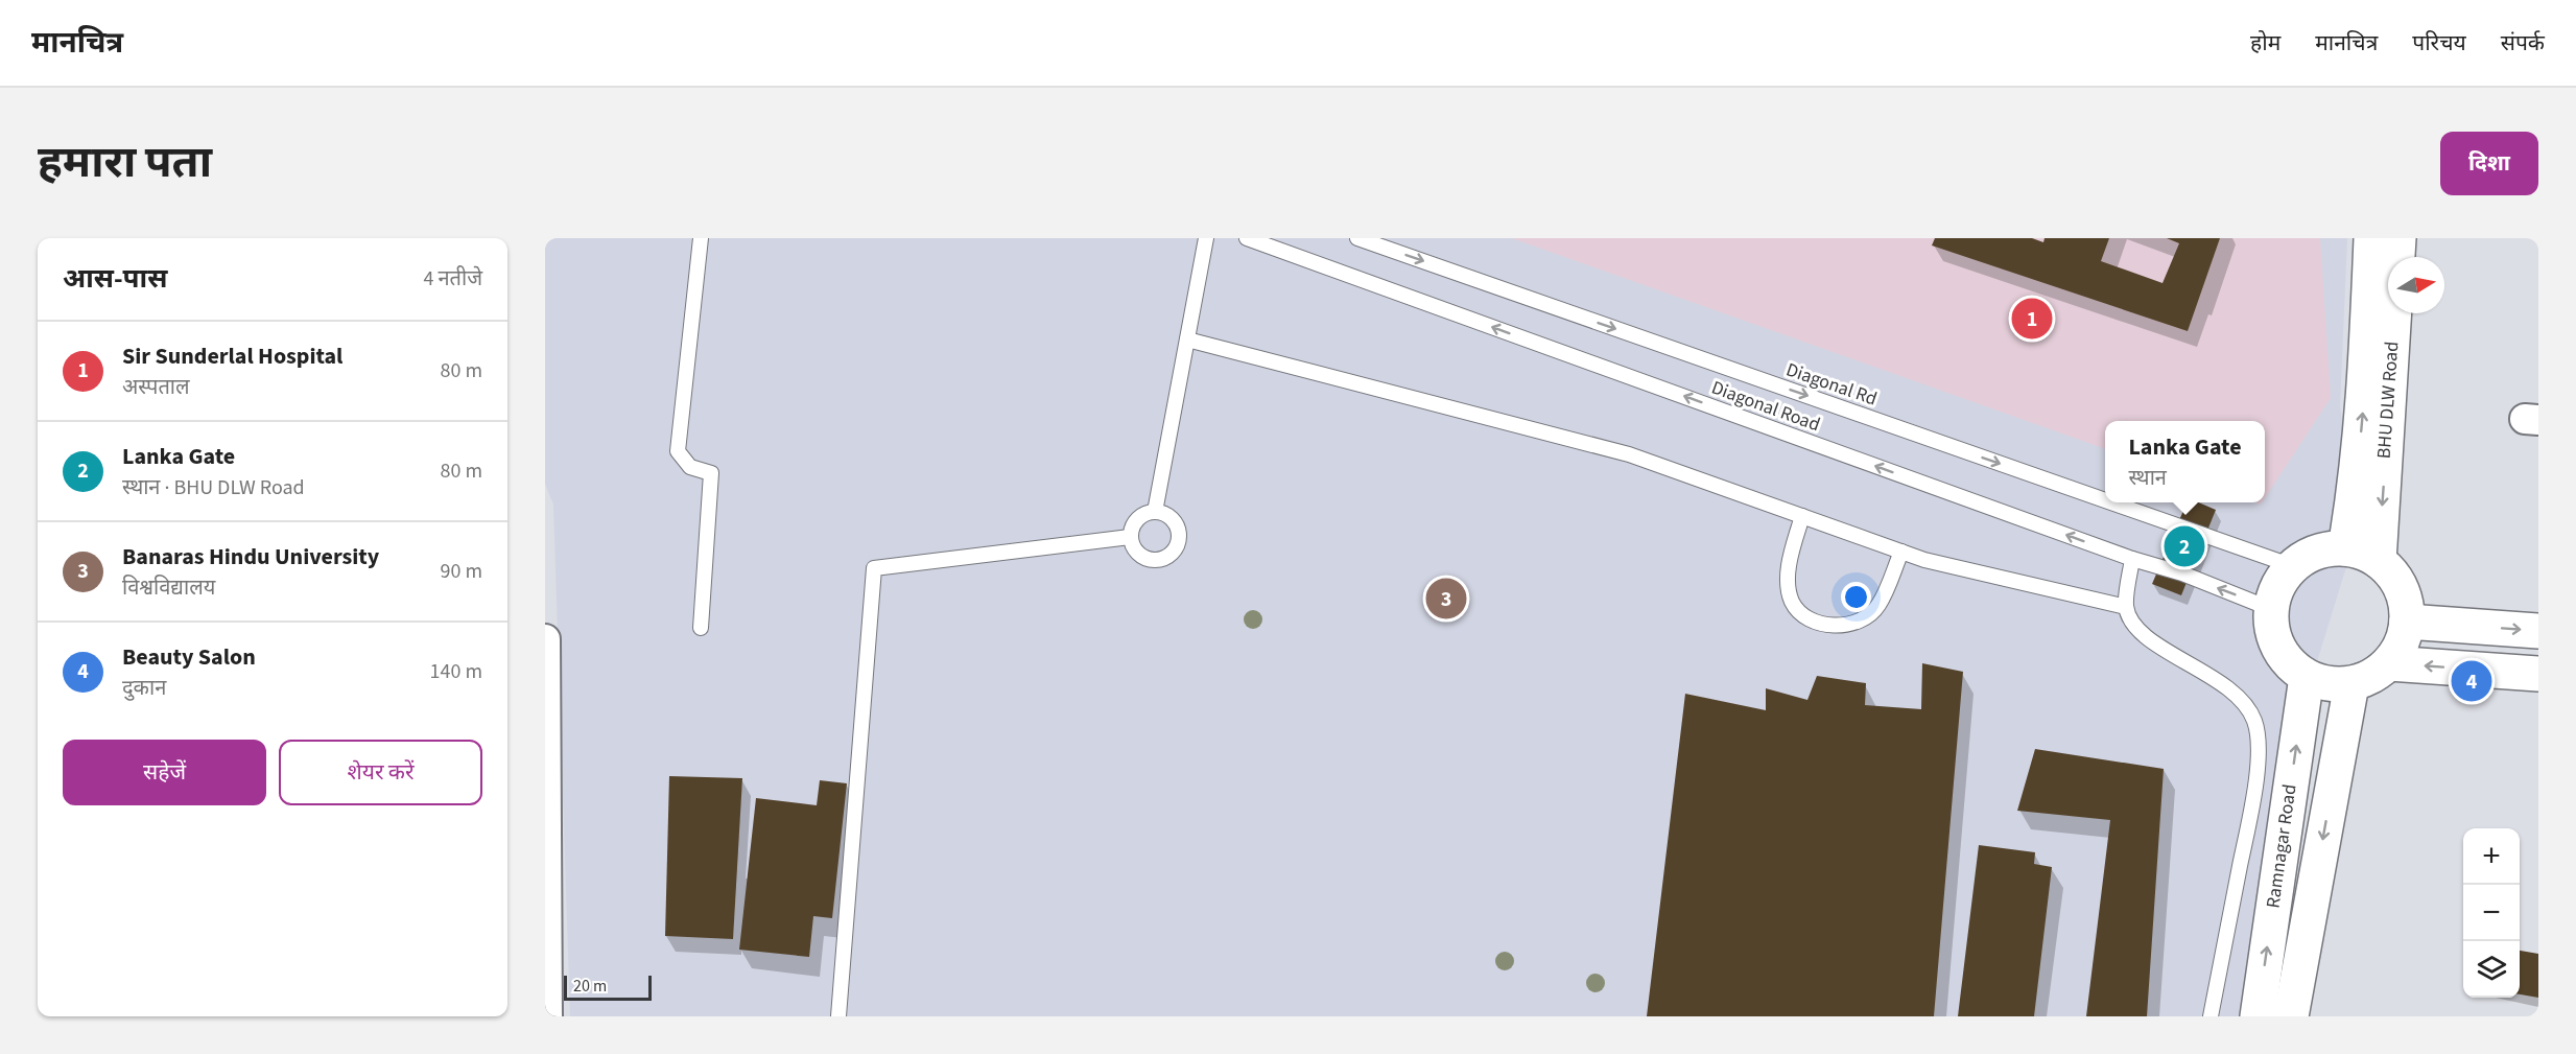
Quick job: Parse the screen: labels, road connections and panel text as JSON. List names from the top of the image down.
{
  "streets": {
    "main road": ["BHU DLW Road", "Ramnagar Road"],
    "lane": ["Diagonal Rd", "Diagonal Road"]
  },
  "crossings": [
    ["Diagonal Rd", "BHU DLW Road"],
    ["Diagonal Rd", "Diagonal Road"],
    ["Diagonal Rd", "Ramnagar Road"],
    ["BHU DLW Road", "Diagonal Road"],
    ["BHU DLW Road", "Ramnagar Road"],
    ["Diagonal Road", "Ramnagar Road"]
  ],
  "scale_bar": "20 m",
  "north": "right",
  "page": {
    "header": "मानचित्र",
    "nav": [
      "होम",
      "मानचित्र",
      "परिचय",
      "संपर्क"
    ],
    "title": "हमारा पता",
    "buttons": [
      "दिशा",
      ["सहेजें", "शेयर करें"]
    ],
    "heading": ["आस-पास", "4 नतीजे"],
    "pins": [
      "1",
      "2",
      "3",
      "4"
    ],
    "list": [
      {
        "mark": "1",
        "name": "Sir Sunderlal Hospital",
        "note": "अस्पताल",
        "value": "80 m"
      },
      {
        "mark": "2",
        "name": "Lanka Gate",
        "note": "स्थान · BHU DLW Road",
        "value": "80 m"
      },
      {
        "mark": "3",
        "name": "Banaras Hindu University",
        "note": "विश्वविद्यालय",
        "value": "90 m"
      },
      {
        "mark": "4",
        "name": "Beauty Salon",
        "note": "दुकान",
        "value": "140 m"
      }
    ],
    "popup": ["Lanka Gate", "स्थान"],
    "map_buttons": ["+", "−"],
    "scale": "20 m"
  }
}
